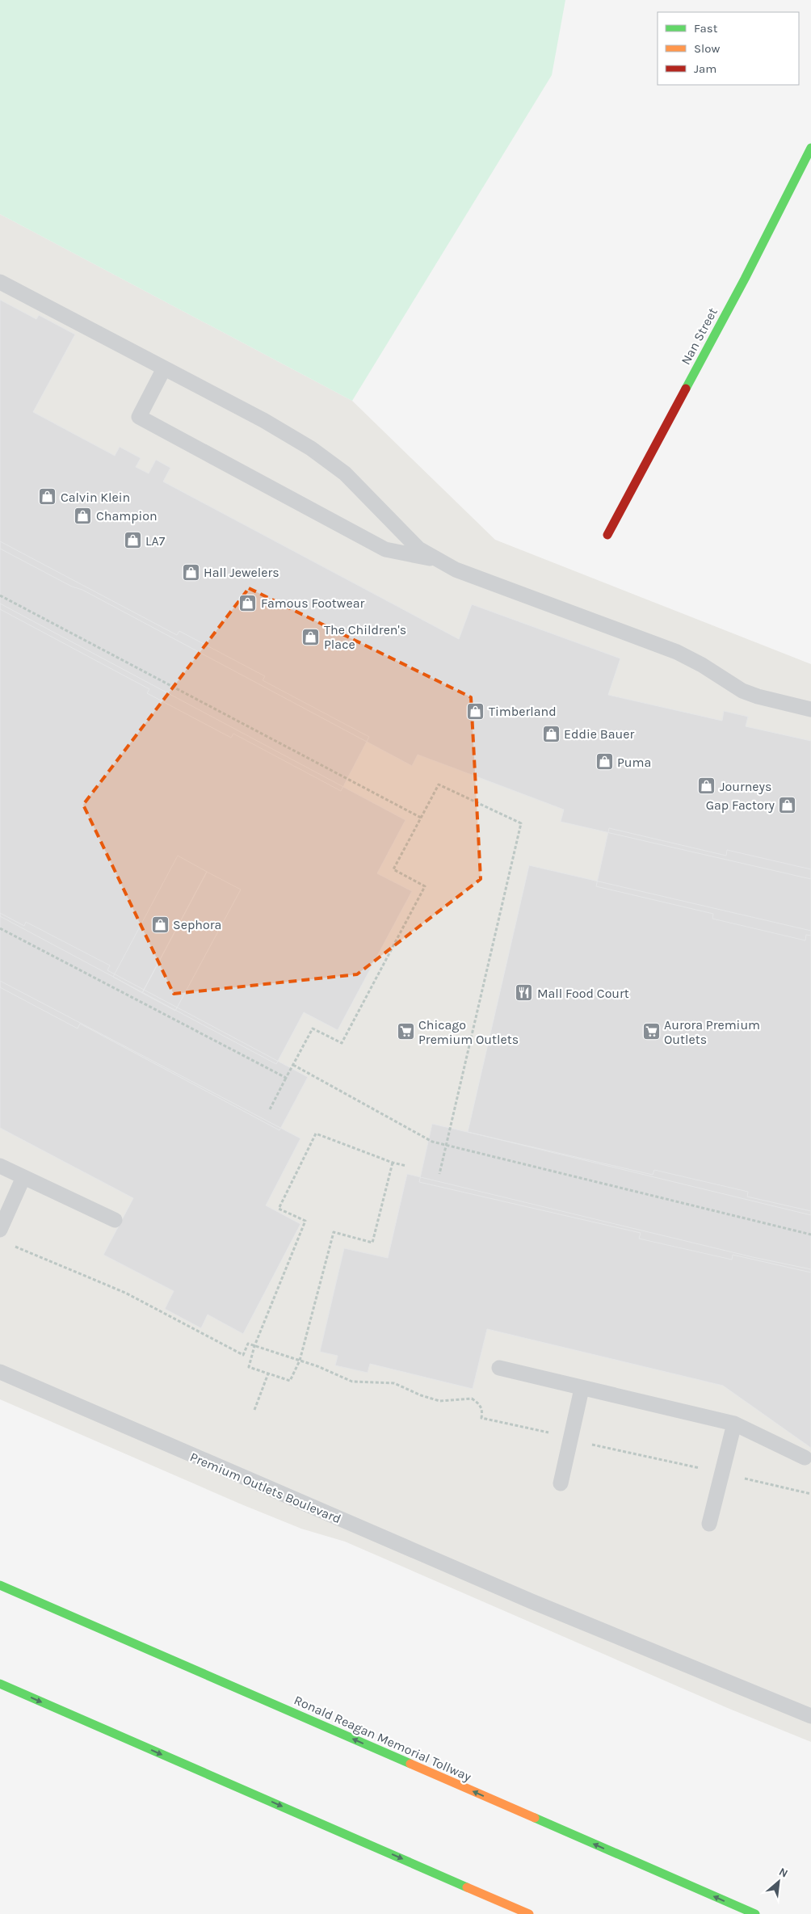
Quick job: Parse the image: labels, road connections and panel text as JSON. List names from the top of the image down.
{
  "streets": {
    "main road": ["Nan Street", "Ronald Reagan Memorial Tollway"],
    "lane": ["Premium Outlets Boulevard"]
  },
  "one_way": ["Ronald Reagan Memorial Tollway"],
  "places": {
    "shop": [
      "Calvin Klein",
      "Champion",
      "LA7",
      "Hall Jewelers",
      "Famous Footwear",
      "The Children's Place",
      "Timberland",
      "Eddie Bauer",
      "Puma",
      "Journeys",
      "Gap Factory",
      "Sephora"
    ],
    "restaurant": ["Mall Food Court"],
    "supermarket": ["Chicago Premium Outlets", "Aurora Premium Outlets"]
  },
  "legend": ["Fast", "Slow", "Jam"],
  "north": "top right"
}
